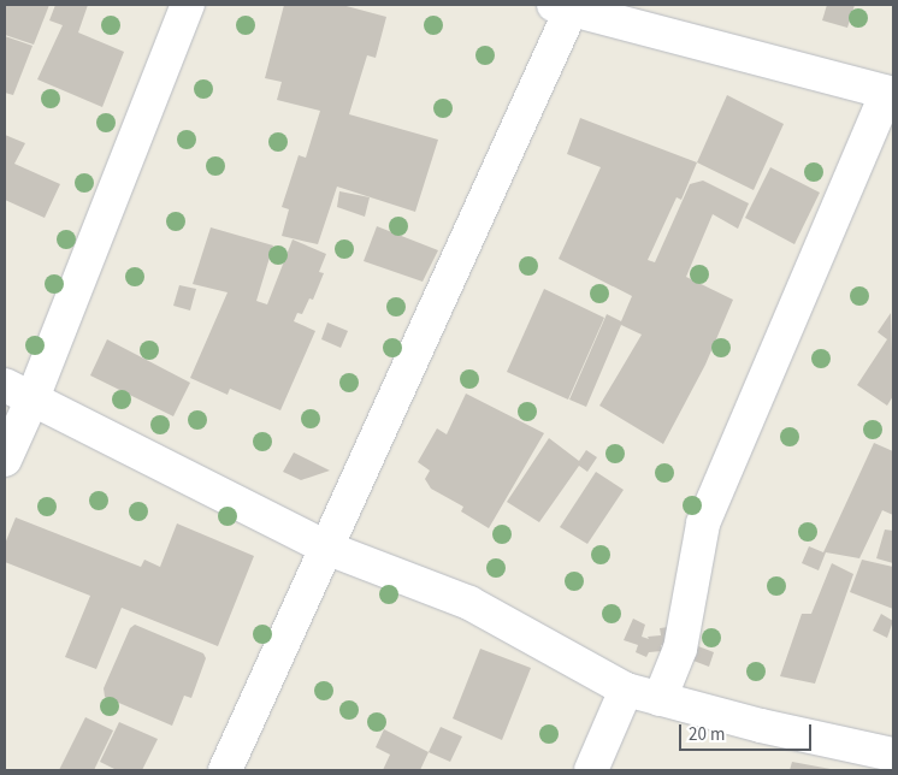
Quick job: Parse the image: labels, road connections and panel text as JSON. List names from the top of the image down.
{
  "scale_bar": "20 m"
}
